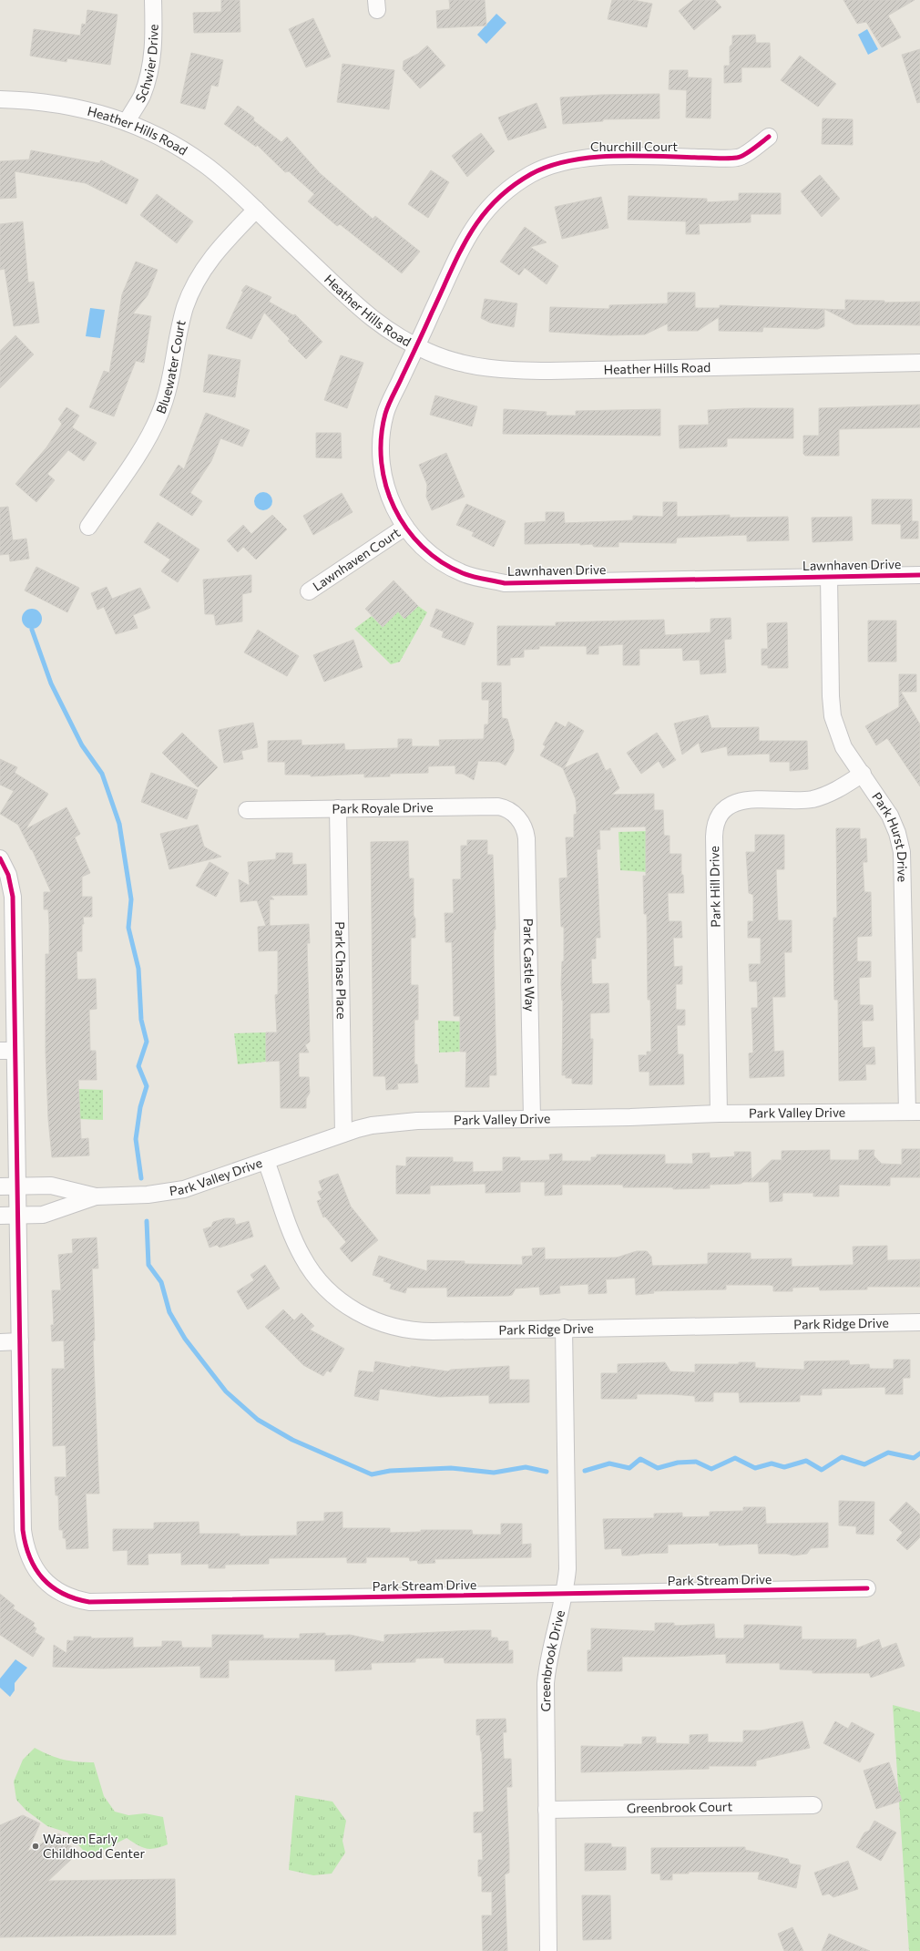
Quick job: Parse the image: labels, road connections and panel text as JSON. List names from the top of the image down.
{
  "streets": {
    "street": [
      "Schwier Drive",
      "Heather Hills Road",
      "Churchill Court",
      "Bluewater Court",
      "Lawnhaven Court",
      "Lawnhaven Drive",
      "Park Royale Drive",
      "Park Hurst Drive",
      "Park Hill Drive",
      "Park Castle Way",
      "Park Chase Place",
      "Park Valley Drive",
      "Park Ridge Drive",
      "Park Stream Drive",
      "Greenbrook Drive",
      "Greenbrook Court"
    ]
  },
  "crossings": [
    ["Schwier Drive", "Heather Hills Road"],
    ["Heather Hills Road", "Churchill Court"],
    ["Heather Hills Road", "Bluewater Court"],
    ["Heather Hills Road", "Lawnhaven Drive"],
    ["Churchill Court", "Lawnhaven Drive"],
    ["Lawnhaven Court", "Lawnhaven Drive"],
    ["Lawnhaven Drive", "Park Hurst Drive"],
    ["Park Royale Drive", "Park Castle Way"],
    ["Park Royale Drive", "Park Chase Place"],
    ["Park Hurst Drive", "Park Hill Drive"],
    ["Park Hurst Drive", "Park Valley Drive"],
    ["Park Hill Drive", "Park Valley Drive"],
    ["Park Castle Way", "Park Valley Drive"],
    ["Park Chase Place", "Park Valley Drive"],
    ["Park Valley Drive", "Park Ridge Drive"],
    ["Park Valley Drive", "Park Stream Drive"],
    ["Park Ridge Drive", "Greenbrook Drive"],
    ["Park Stream Drive", "Greenbrook Drive"],
    ["Greenbrook Drive", "Greenbrook Court"]
  ],
  "places": ["Warren Early Childhood Center"]
}
